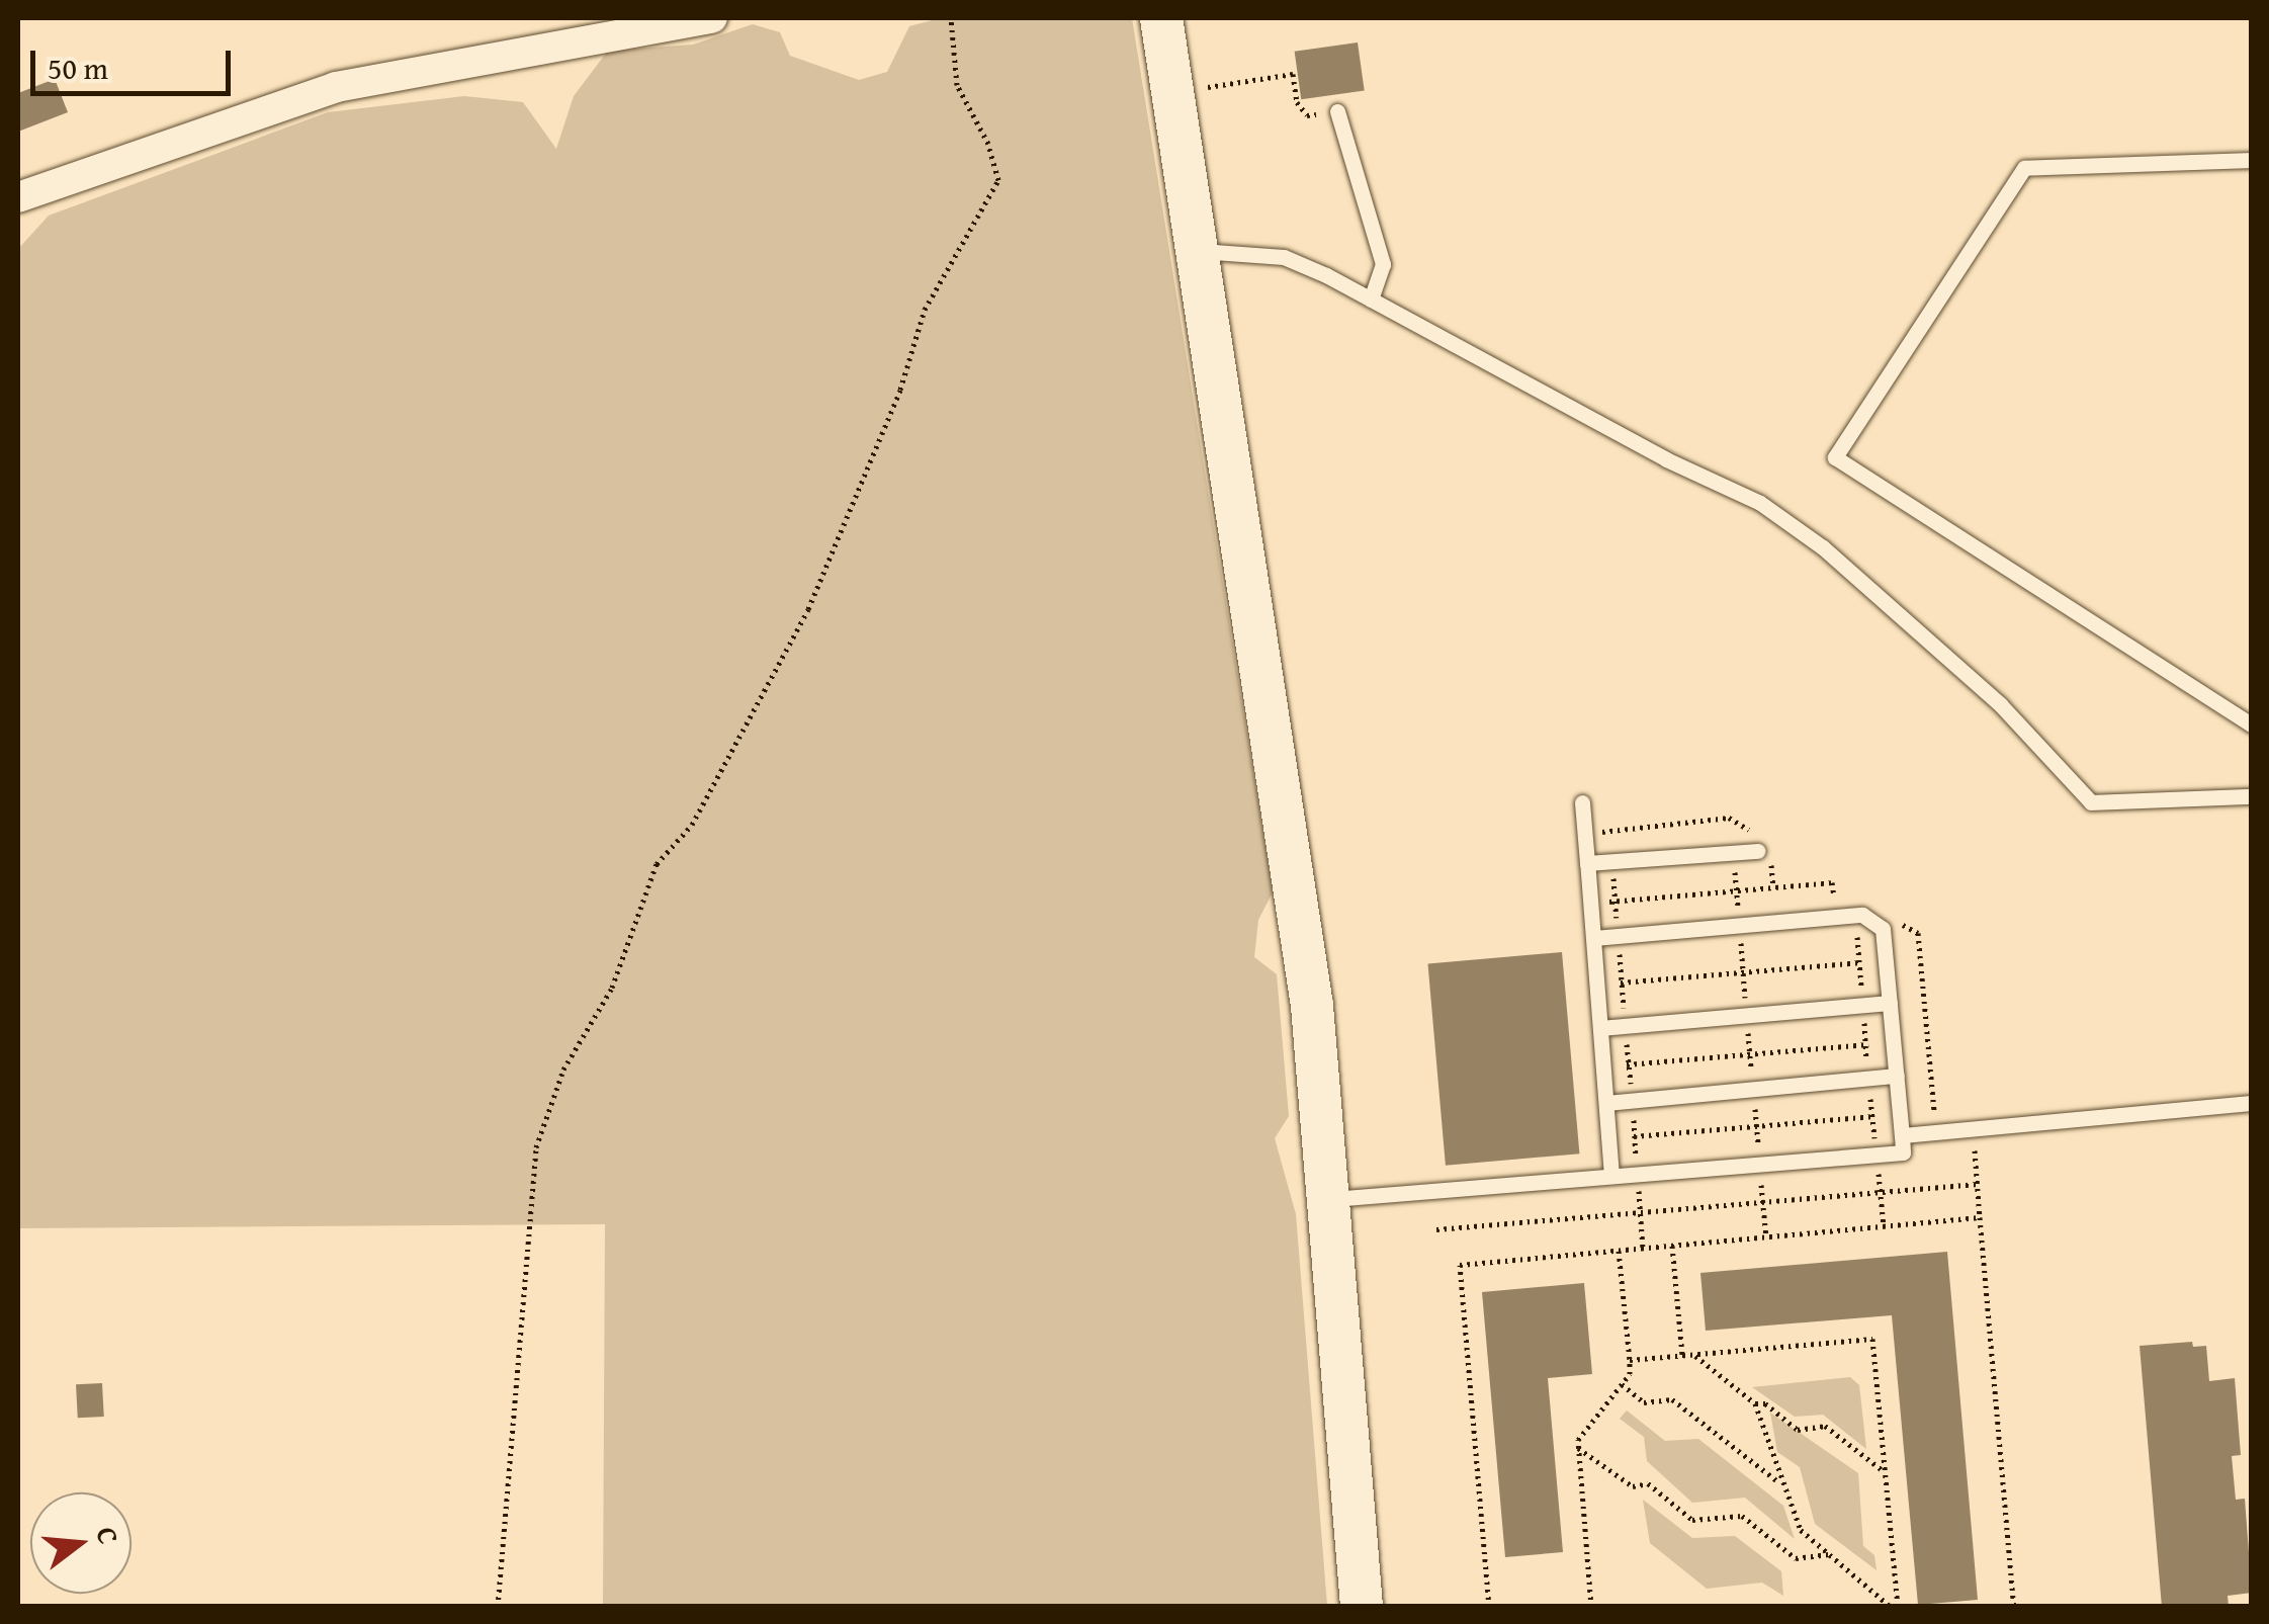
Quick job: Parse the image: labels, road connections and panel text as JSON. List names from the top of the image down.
{
  "scale_bar": "50 m",
  "north": "right"
}
